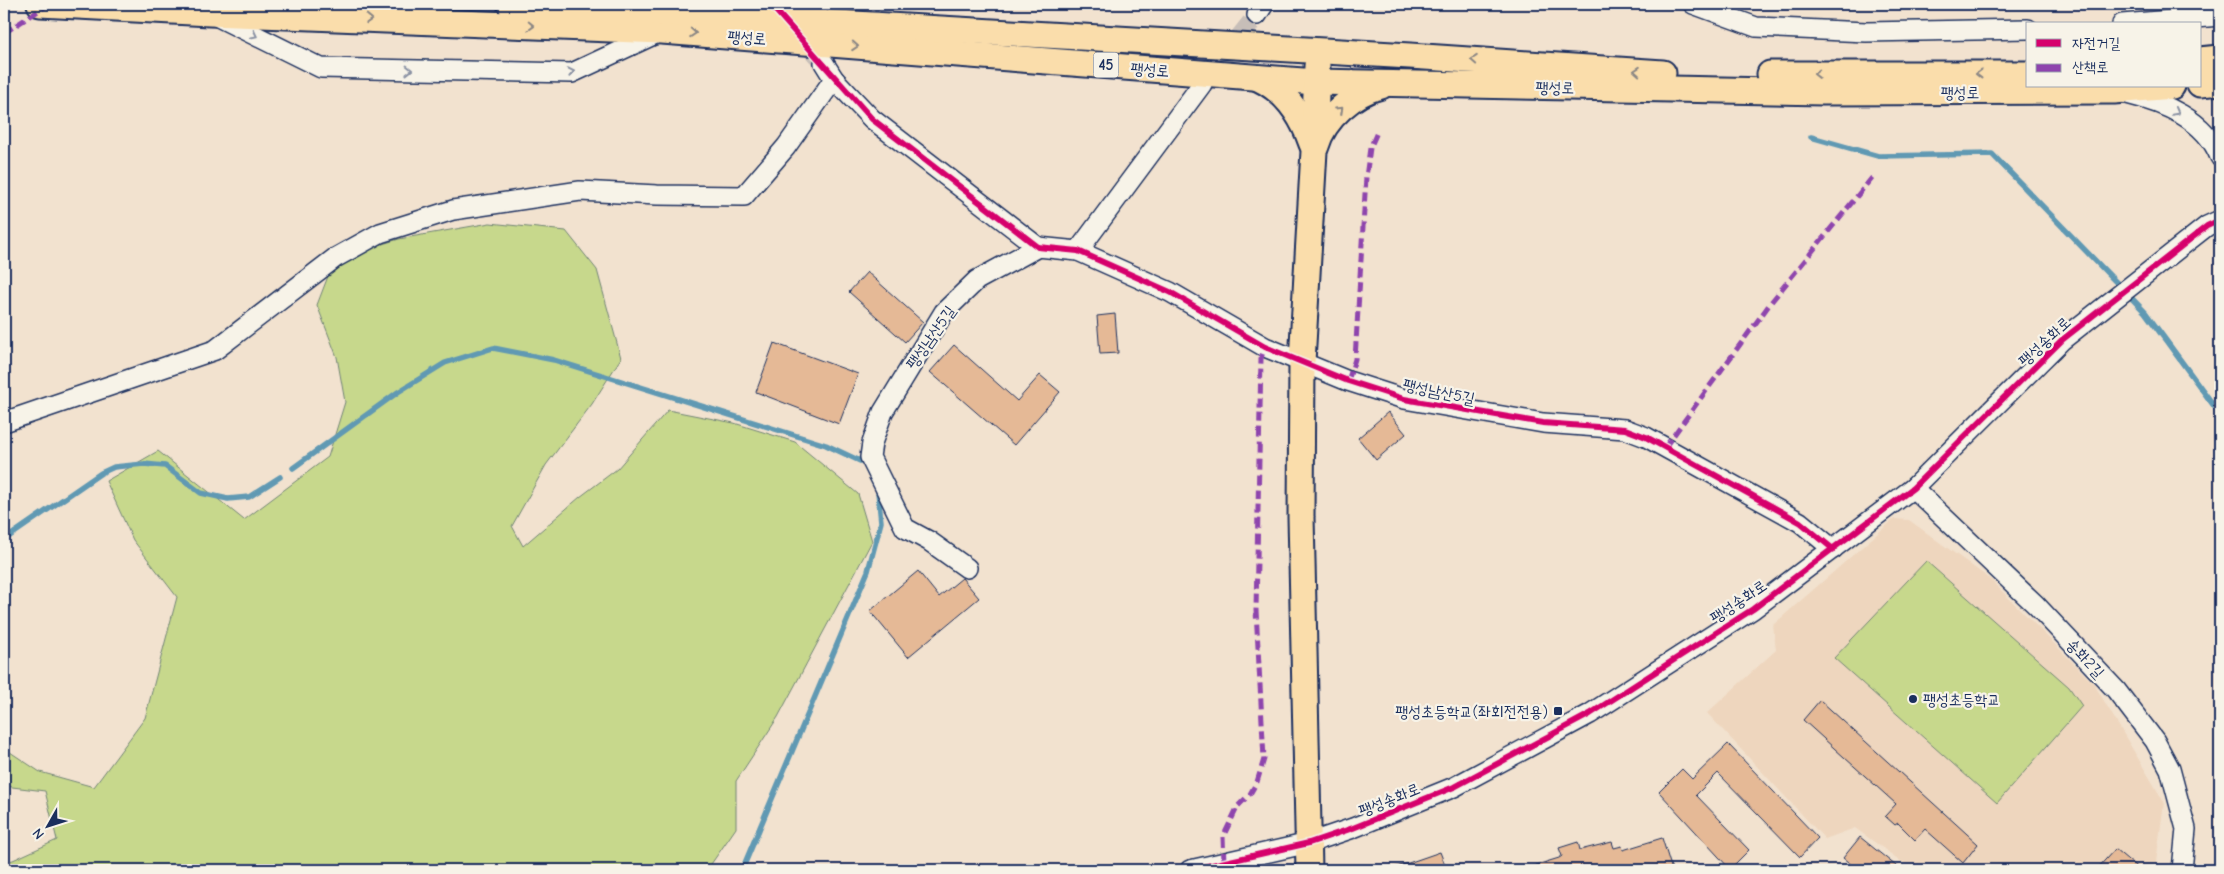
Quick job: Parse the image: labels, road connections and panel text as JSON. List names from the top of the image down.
{
  "streets": {
    "main road": ["팽성로", "45"],
    "street": ["팽성남산5길", "팽성송화로", "송화2길"]
  },
  "crossings": [
    ["팽성남산5길", "팽성송화로"],
    ["팽성송화로", "송화2길"]
  ],
  "places": {
    "other": ["팽성초등학교"],
    "transit": ["팽성초등학교(좌회전전용)"]
  },
  "legend": ["자전거길", "산책로"],
  "north": "bottom left"
}
